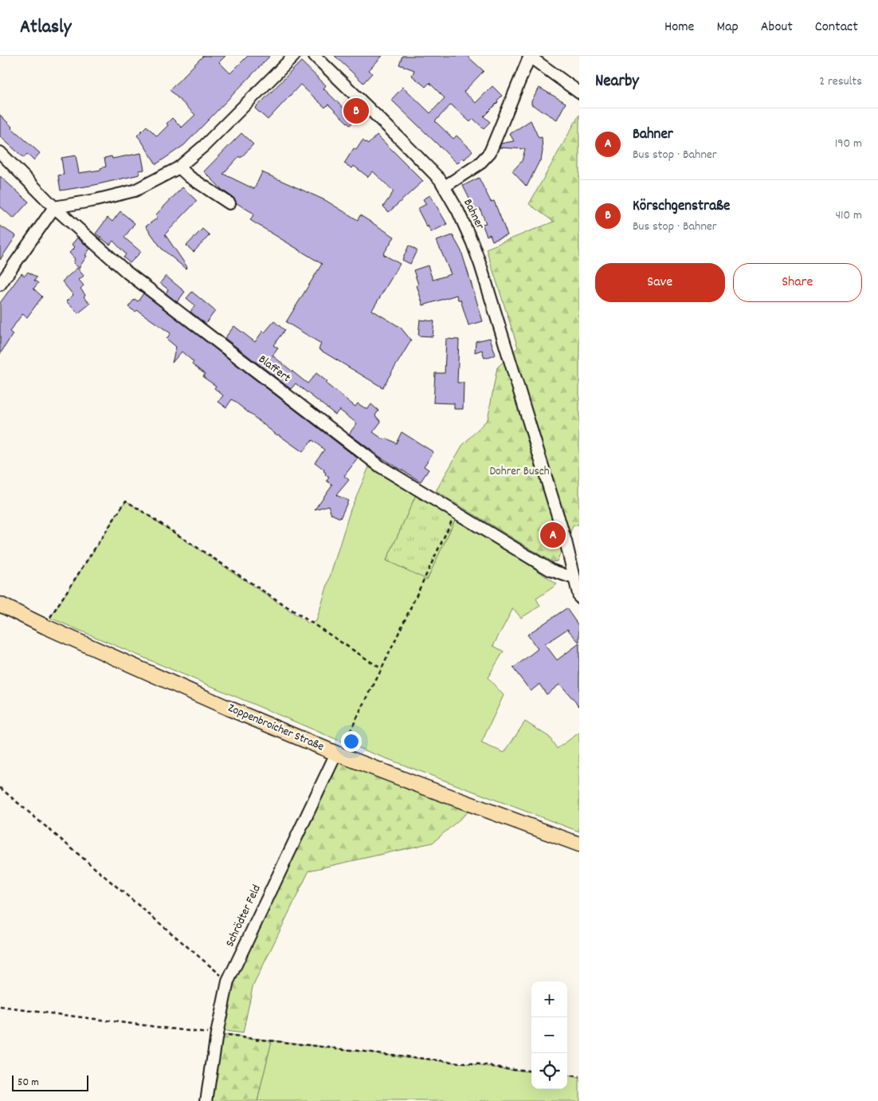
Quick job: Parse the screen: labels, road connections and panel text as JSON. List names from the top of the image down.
{
  "streets": {
    "main road": ["Zoppenbroicher Straße"],
    "street": ["Bahner", "Blaffert", "Schrödter Feld"]
  },
  "crossings": [
    ["Bahner", "Blaffert"],
    ["Zoppenbroicher Straße", "Schrödter Feld"]
  ],
  "parks": ["Dohrer Busch"],
  "scale_bar": "50 m",
  "page": {
    "header": "Atlasly",
    "nav": [
      "Home",
      "Map",
      "About",
      "Contact"
    ],
    "heading": ["Nearby", "2 results"],
    "pins": ["B", "A"],
    "list": [
      {
        "mark": "A",
        "name": "Bahner",
        "note": "Bus stop · Bahner",
        "value": "190 m"
      },
      {
        "mark": "B",
        "name": "Körschgenstraße",
        "note": "Bus stop · Bahner",
        "value": "410 m"
      }
    ],
    "buttons": ["Save", "Share"],
    "map_buttons": ["+", "−"],
    "scale": "50 m"
  }
}
